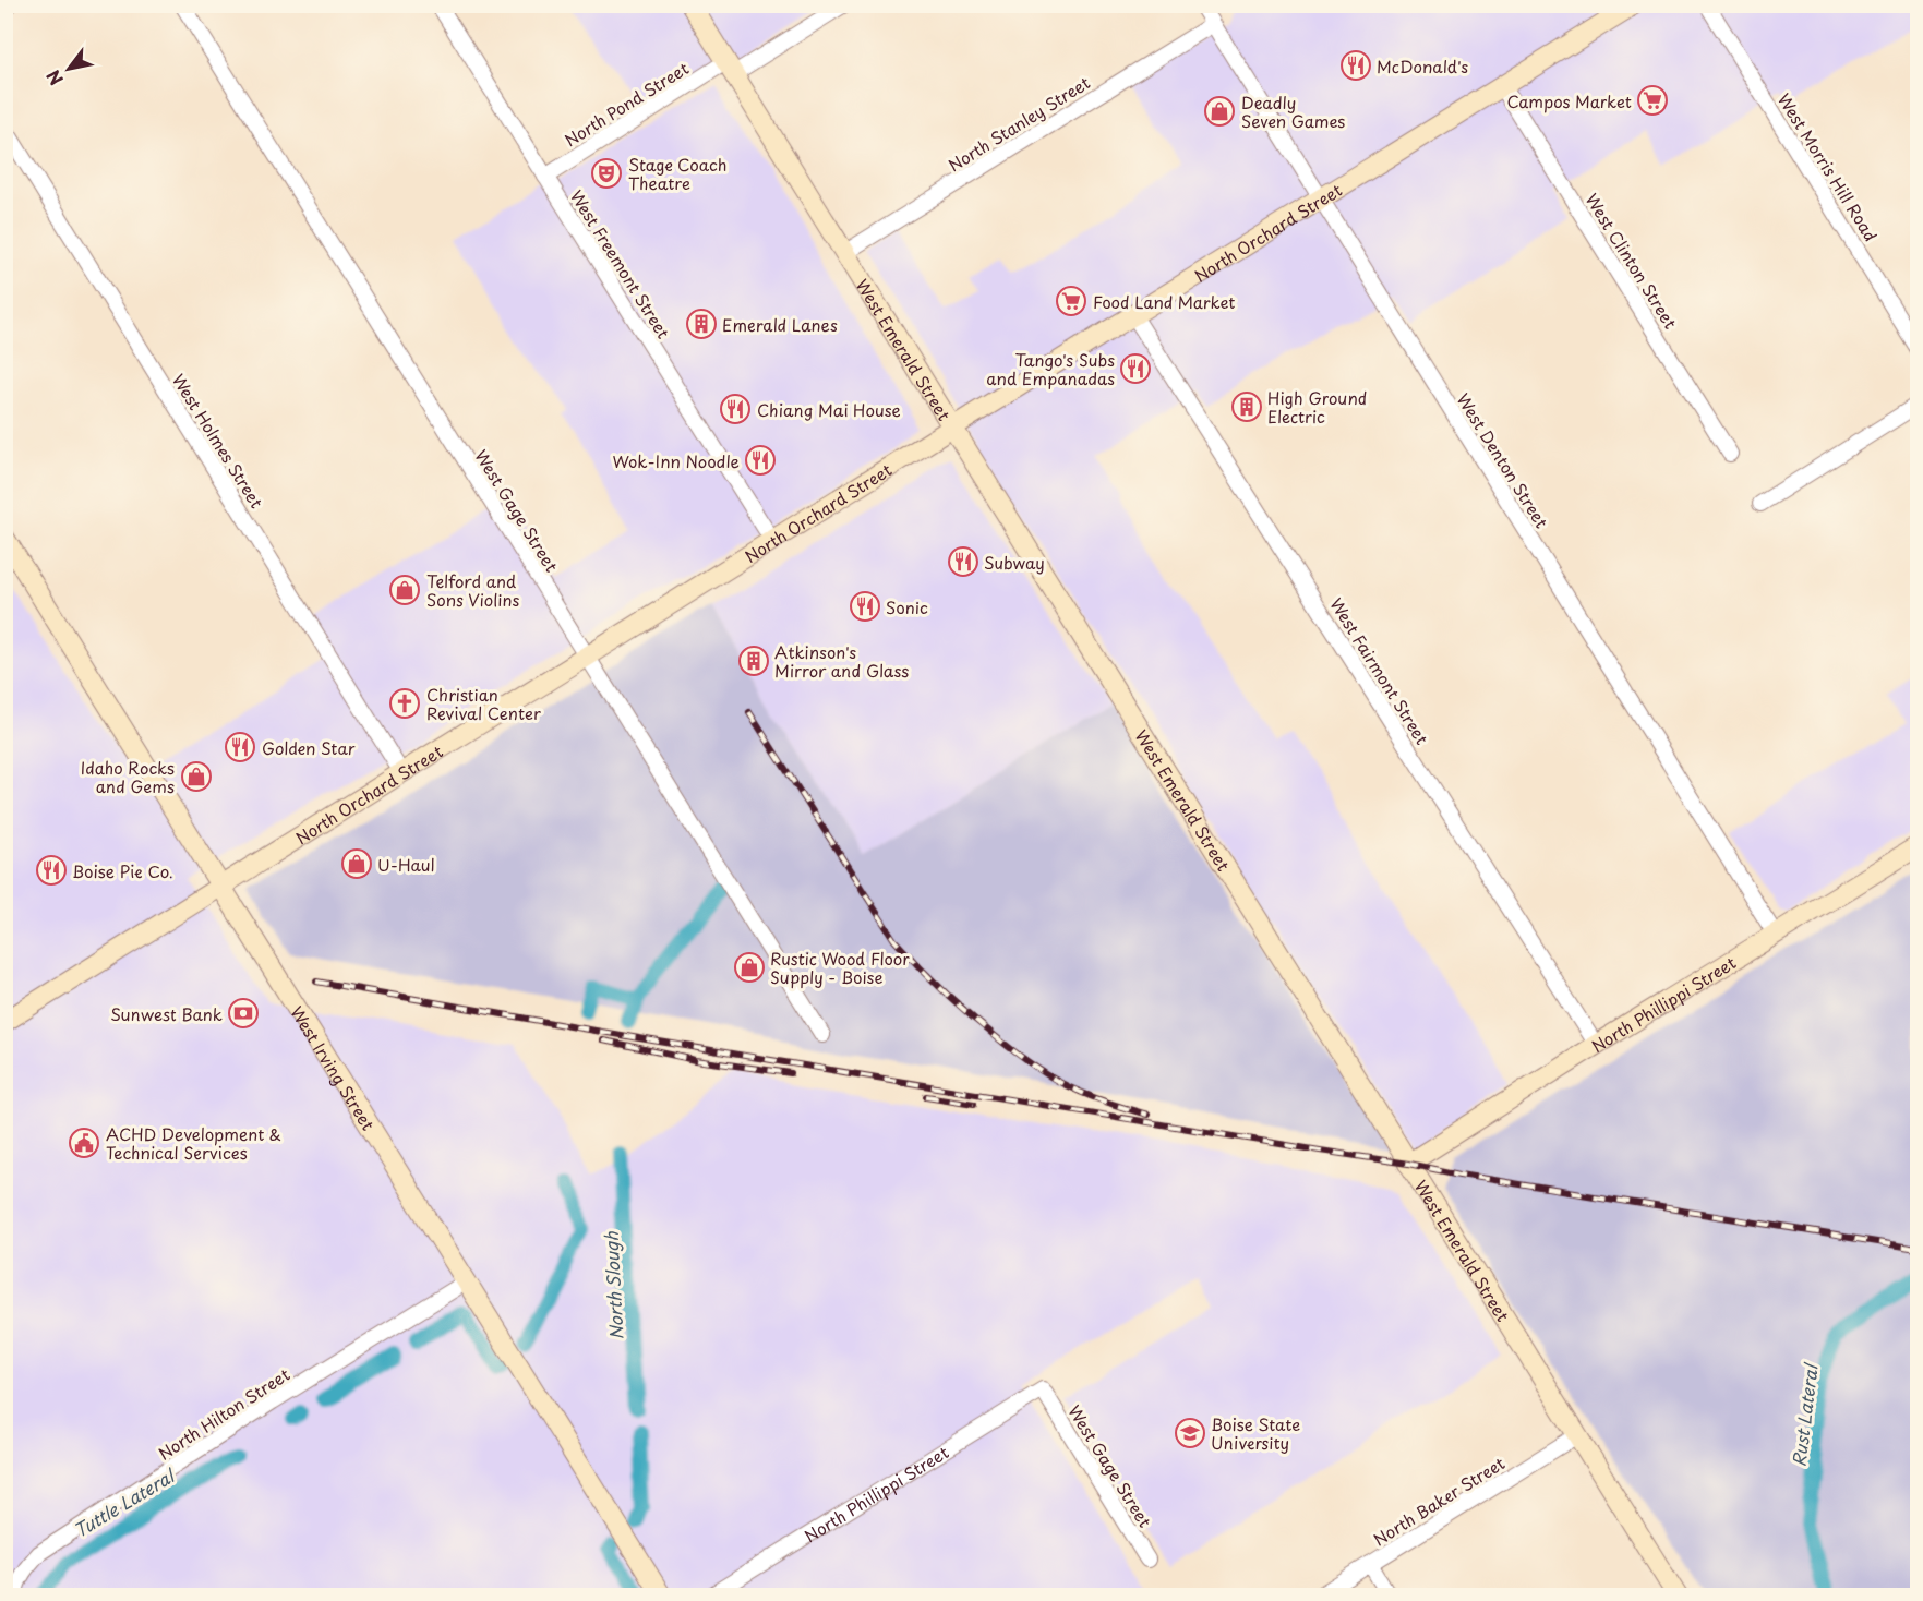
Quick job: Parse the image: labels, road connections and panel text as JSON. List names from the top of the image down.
{
  "streets": {
    "street": [
      "North Pond Street",
      "North Stanley Street",
      "West Morris Hill Road",
      "North Orchard Street",
      "West Clinton Street",
      "West Freemont Street",
      "West Emerald Street",
      "West Holmes Street",
      "West Denton Street",
      "West Gage Street",
      "West Fairmont Street",
      "North Phillippi Street",
      "West Irving Street",
      "North Hilton Street",
      "North Baker Street"
    ]
  },
  "crossings": [
    ["North Pond Street", "West Freemont Street"],
    ["North Pond Street", "West Emerald Street"],
    ["North Stanley Street", "West Emerald Street"],
    ["North Stanley Street", "West Denton Street"],
    ["North Orchard Street", "West Clinton Street"],
    ["North Orchard Street", "West Freemont Street"],
    ["North Orchard Street", "West Emerald Street"],
    ["North Orchard Street", "West Holmes Street"],
    ["North Orchard Street", "West Denton Street"],
    ["North Orchard Street", "West Gage Street"],
    ["North Orchard Street", "West Fairmont Street"],
    ["North Orchard Street", "West Irving Street"],
    ["West Emerald Street", "North Phillippi Street"],
    ["West Emerald Street", "North Baker Street"],
    ["West Denton Street", "North Phillippi Street"],
    ["West Gage Street", "North Phillippi Street"],
    ["West Fairmont Street", "North Phillippi Street"],
    ["West Irving Street", "North Hilton Street"]
  ],
  "water": ["North Slough", "Rust Lateral", "Tuttle Lateral"],
  "places": {
    "restaurant": [
      "McDonald's",
      "Tango's Subs and Empanadas",
      "Chiang Mai House",
      "Wok-Inn Noodle",
      "Subway",
      "Sonic",
      "Golden Star",
      "Boise Pie Co."
    ],
    "supermarket": ["Campos Market", "Food Land Market"],
    "shop": [
      "Deadly Seven Games",
      "Telford and Sons Violins",
      "Idaho Rocks and Gems",
      "U-Haul",
      "Rustic Wood Floor Supply - Boise"
    ],
    "theatre": ["Stage Coach Theatre"],
    "building": ["Emerald Lanes", "High Ground Electric", "Atkinson's Mirror and Glass"],
    "church": ["Christian Revival Center"],
    "bank": ["Sunwest Bank"],
    "public building": ["ACHD Development & Technical Services"],
    "school or university": ["Boise State University"]
  },
  "north": "bottom left"
}
